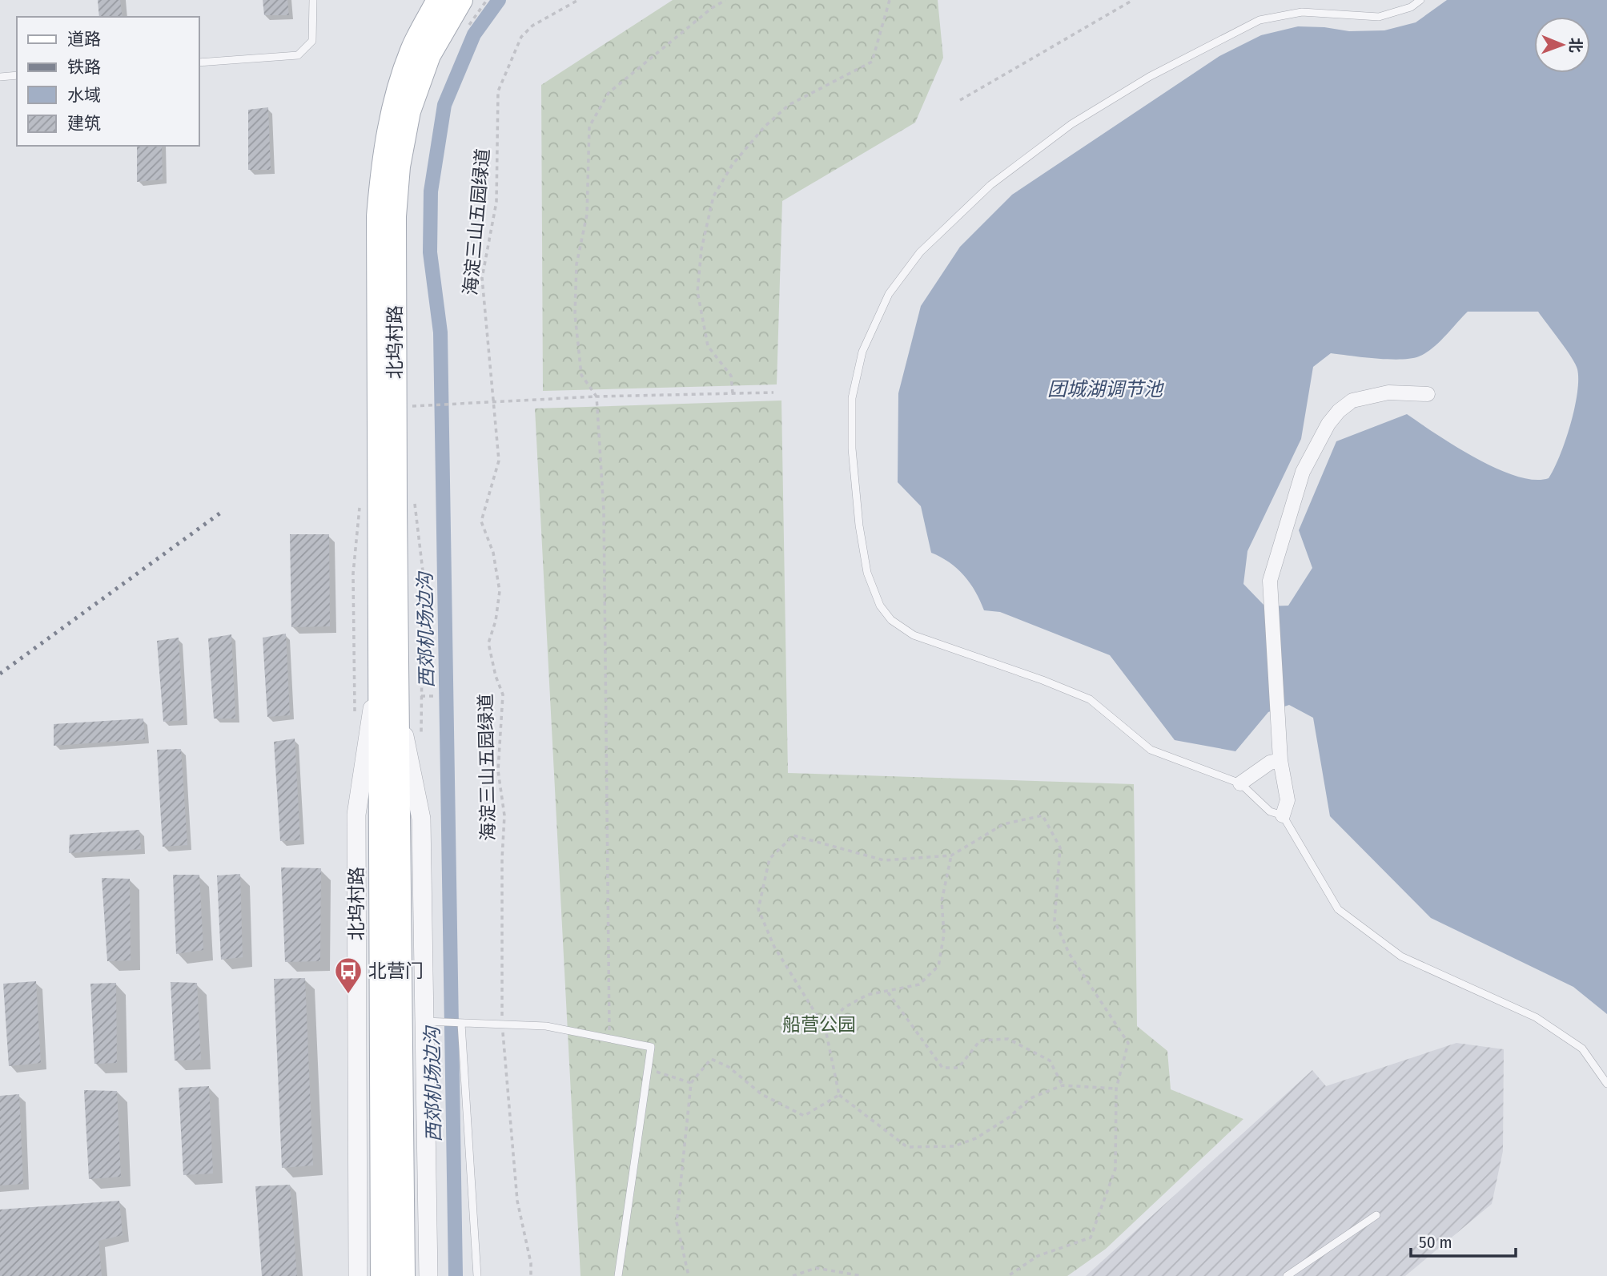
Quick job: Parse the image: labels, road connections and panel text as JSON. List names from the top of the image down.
{
  "streets": {
    "main road": ["北坞村路"],
    "path": ["海淀三山五园绿道"]
  },
  "water": ["团城湖调节池", "西郊机场边沟"],
  "parks": ["船营公园"],
  "places": {
    "bus stop": ["北营门"]
  },
  "legend": [
    "道路",
    "铁路",
    "水域",
    "建筑"
  ],
  "scale_bar": "50 m",
  "north": "right"
}
